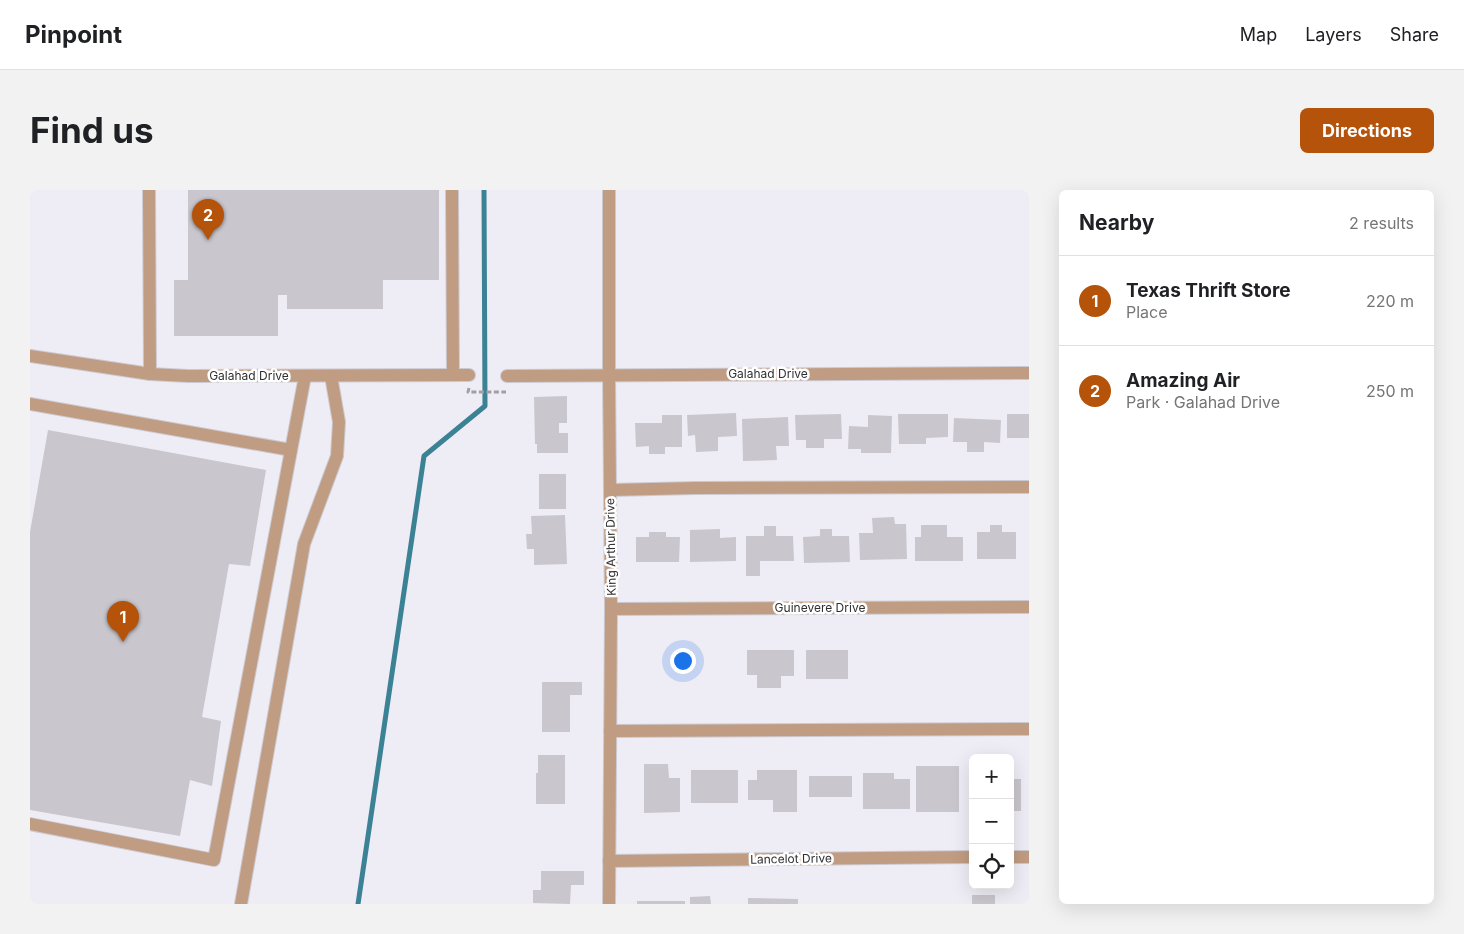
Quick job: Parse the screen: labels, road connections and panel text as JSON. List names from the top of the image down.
{
  "streets": {
    "street": [
      "Galahad Drive",
      "King Arthur Drive",
      "Guinevere Drive",
      "Lancelot Drive"
    ]
  },
  "crossings": [
    ["Galahad Drive", "King Arthur Drive"],
    ["King Arthur Drive", "Guinevere Drive"],
    ["King Arthur Drive", "Lancelot Drive"]
  ],
  "page": {
    "header": "Pinpoint",
    "nav": ["Map", "Layers", "Share"],
    "buttons": "Directions",
    "title": "Find us",
    "heading": ["Nearby", "2 results"],
    "pins": ["2", "1"],
    "list": [
      {
        "mark": "1",
        "name": "Texas Thrift Store",
        "note": "Place",
        "value": "220 m"
      },
      {
        "mark": "2",
        "name": "Amazing Air",
        "note": "Park · Galahad Drive",
        "value": "250 m"
      }
    ],
    "map_buttons": ["+", "−"]
  }
}
